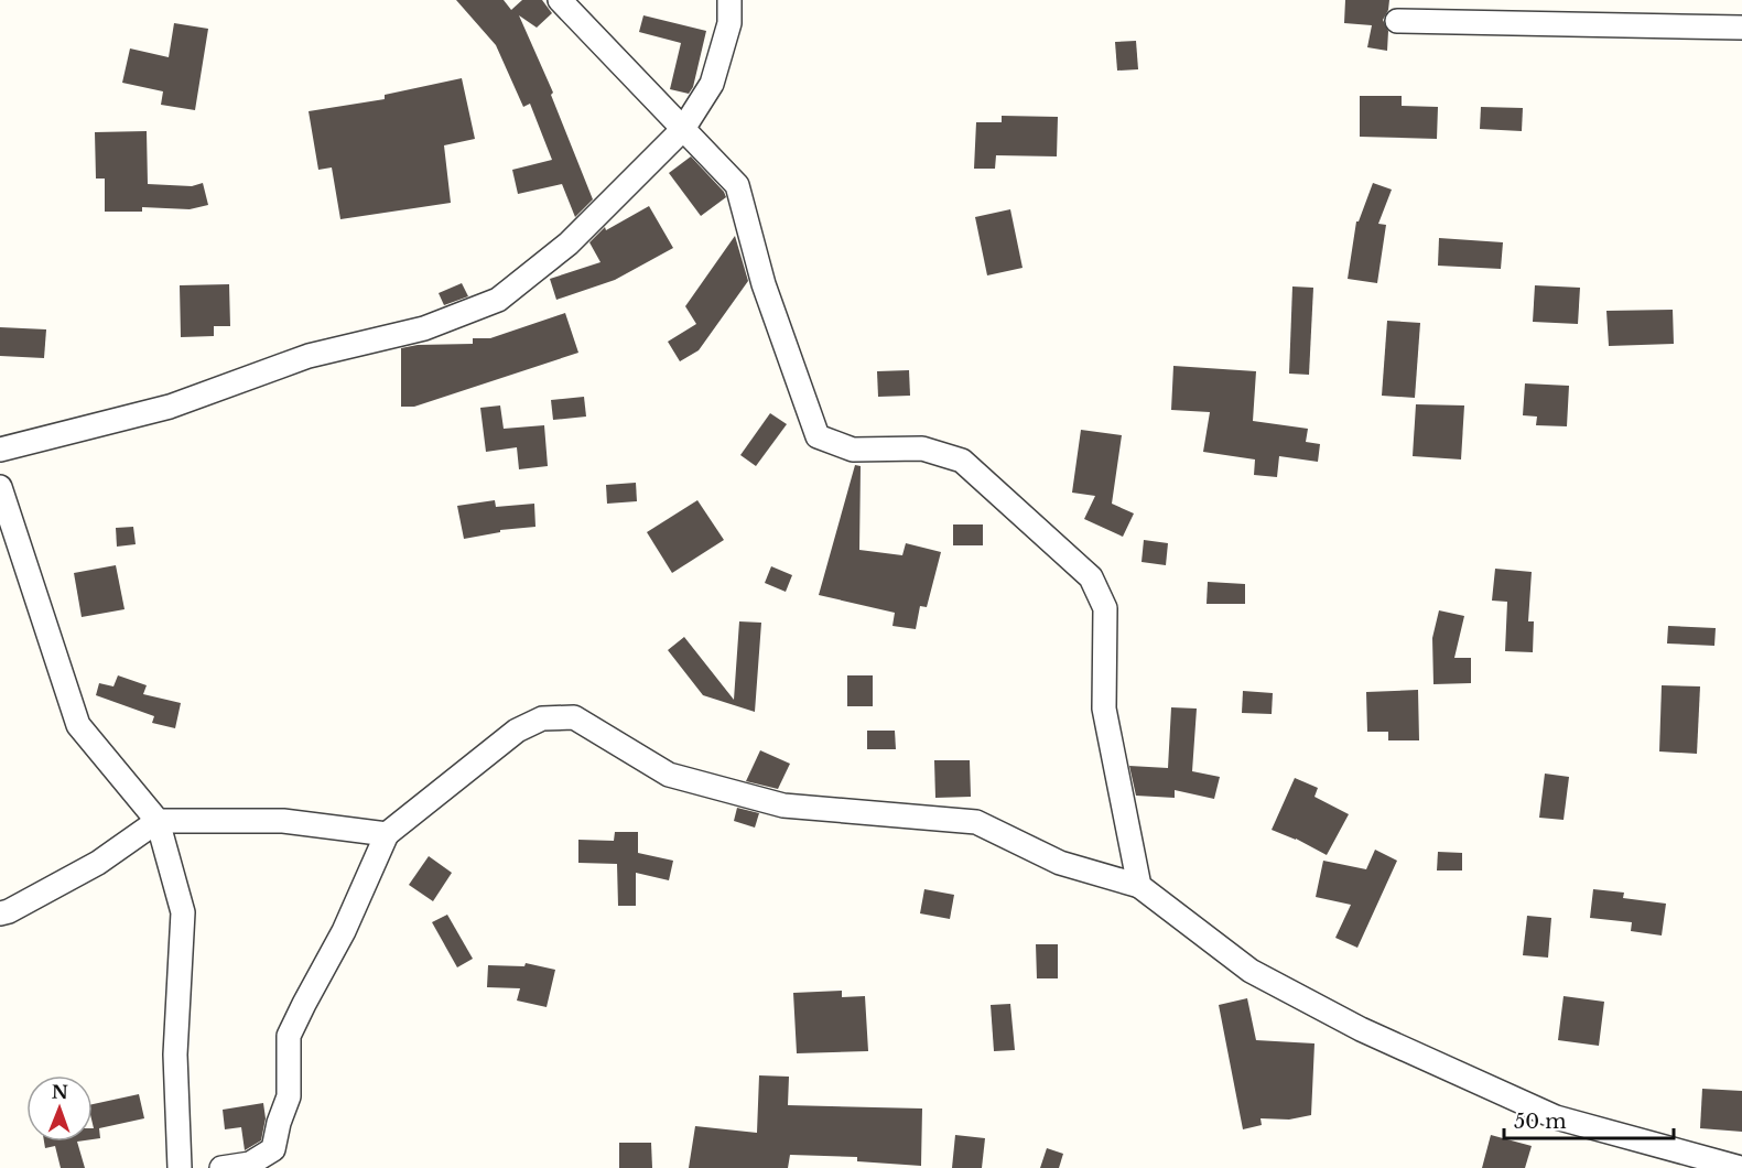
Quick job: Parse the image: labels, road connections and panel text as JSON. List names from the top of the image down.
{
  "scale_bar": "50 m",
  "north": "top"
}
